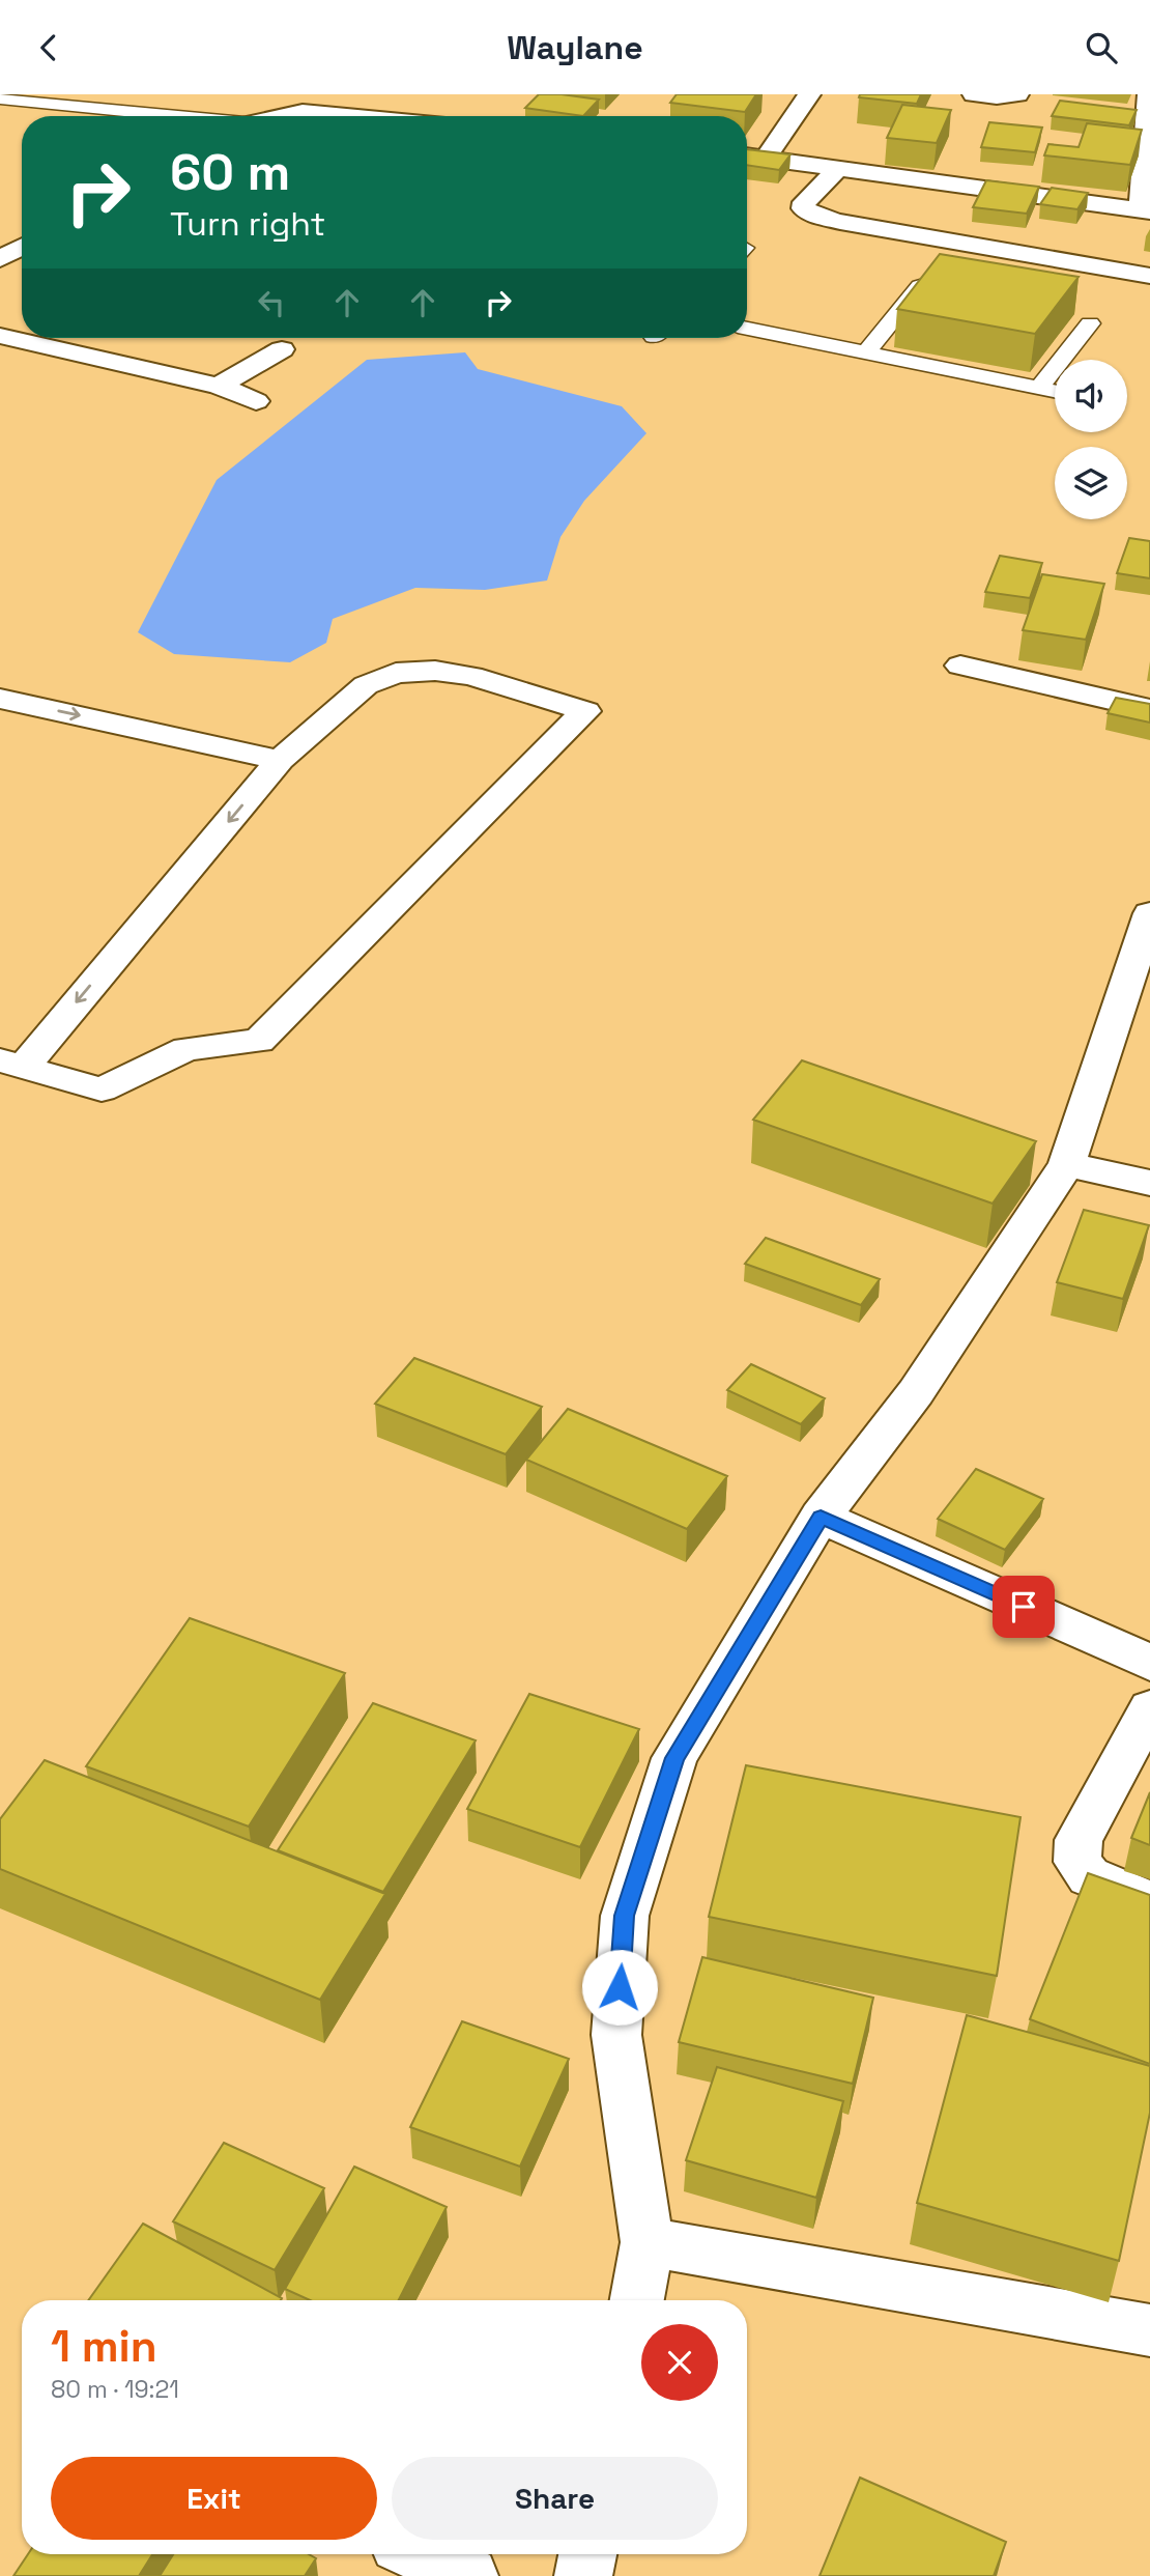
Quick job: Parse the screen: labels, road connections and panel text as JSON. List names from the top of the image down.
{
  "page": {
    "header": "Waylane",
    "turn": ["60 m", "Turn right"],
    "heading": ["1 min", "80 m · 19:21"],
    "buttons": ["Exit", "Share"]
  }
}
